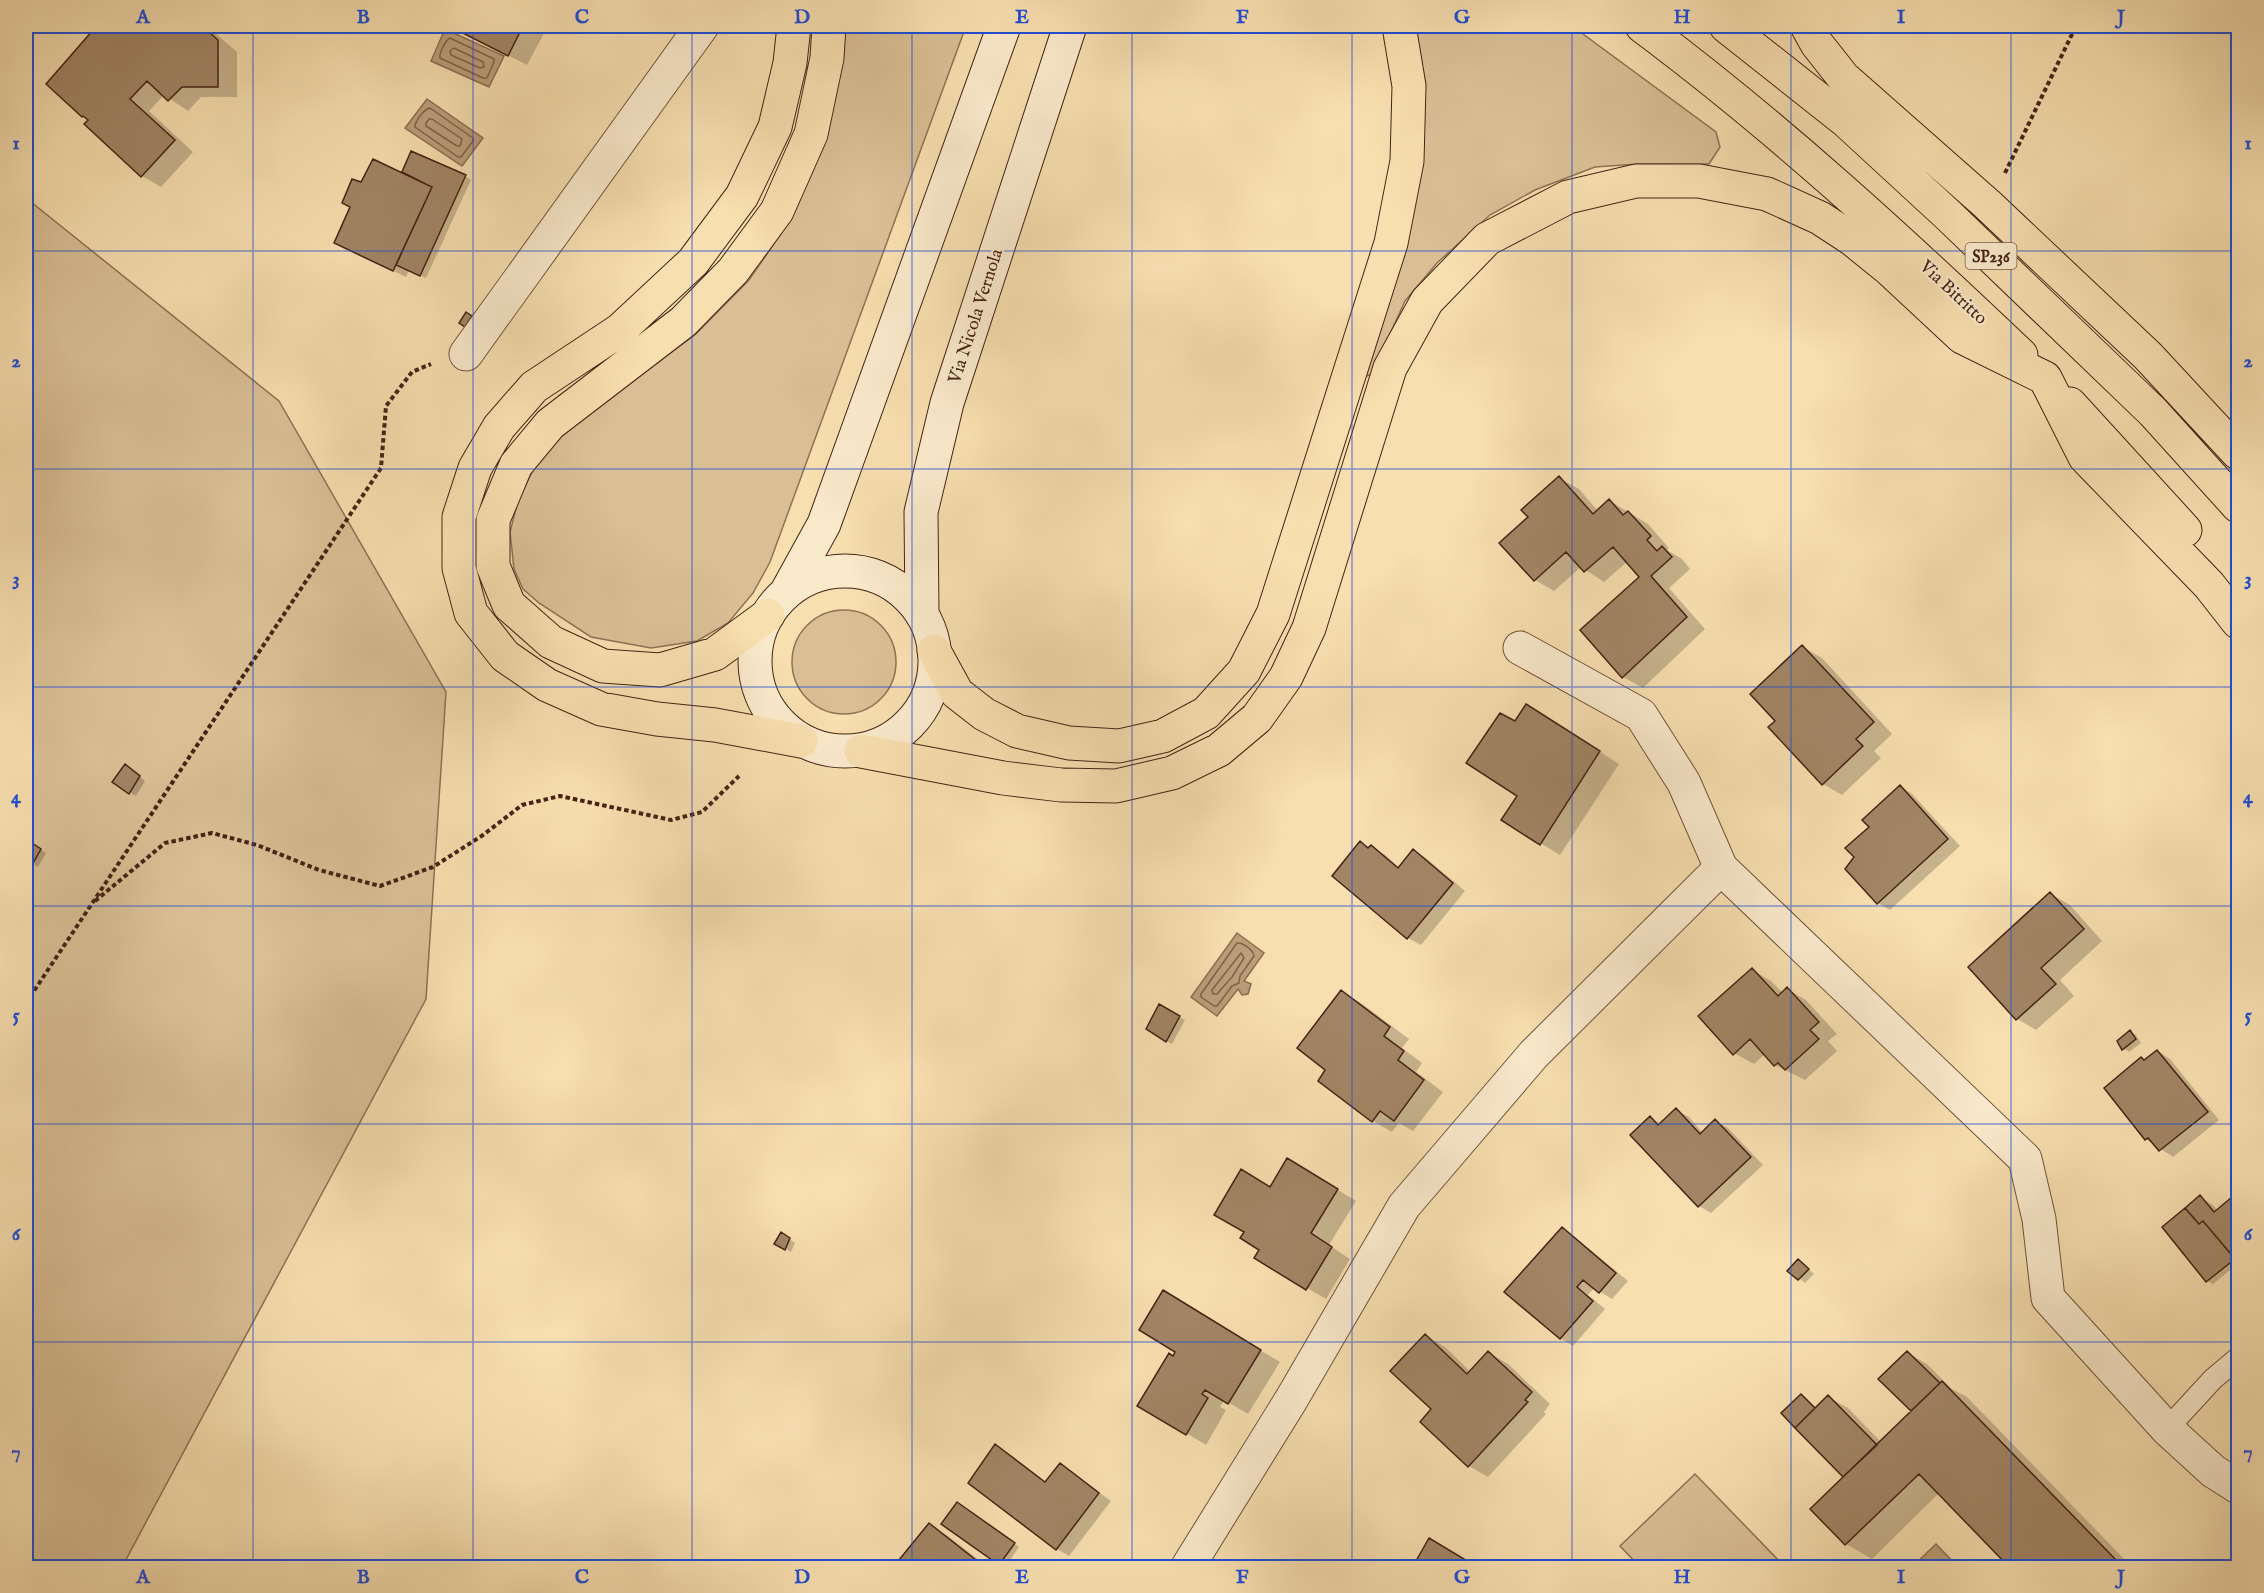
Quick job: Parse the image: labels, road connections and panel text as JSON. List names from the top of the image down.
{
  "streets": {
    "highway": ["SP236", "Via Bitritto"],
    "street": ["Via Nicola Vernola"]
  },
  "grid": {
    "columns": [
      "A",
      "B",
      "C",
      "D",
      "E",
      "F",
      "G",
      "H",
      "I",
      "J"
    ],
    "rows": [
      "1",
      "2",
      "3",
      "4",
      "5",
      "6",
      "7"
    ]
  }
}
